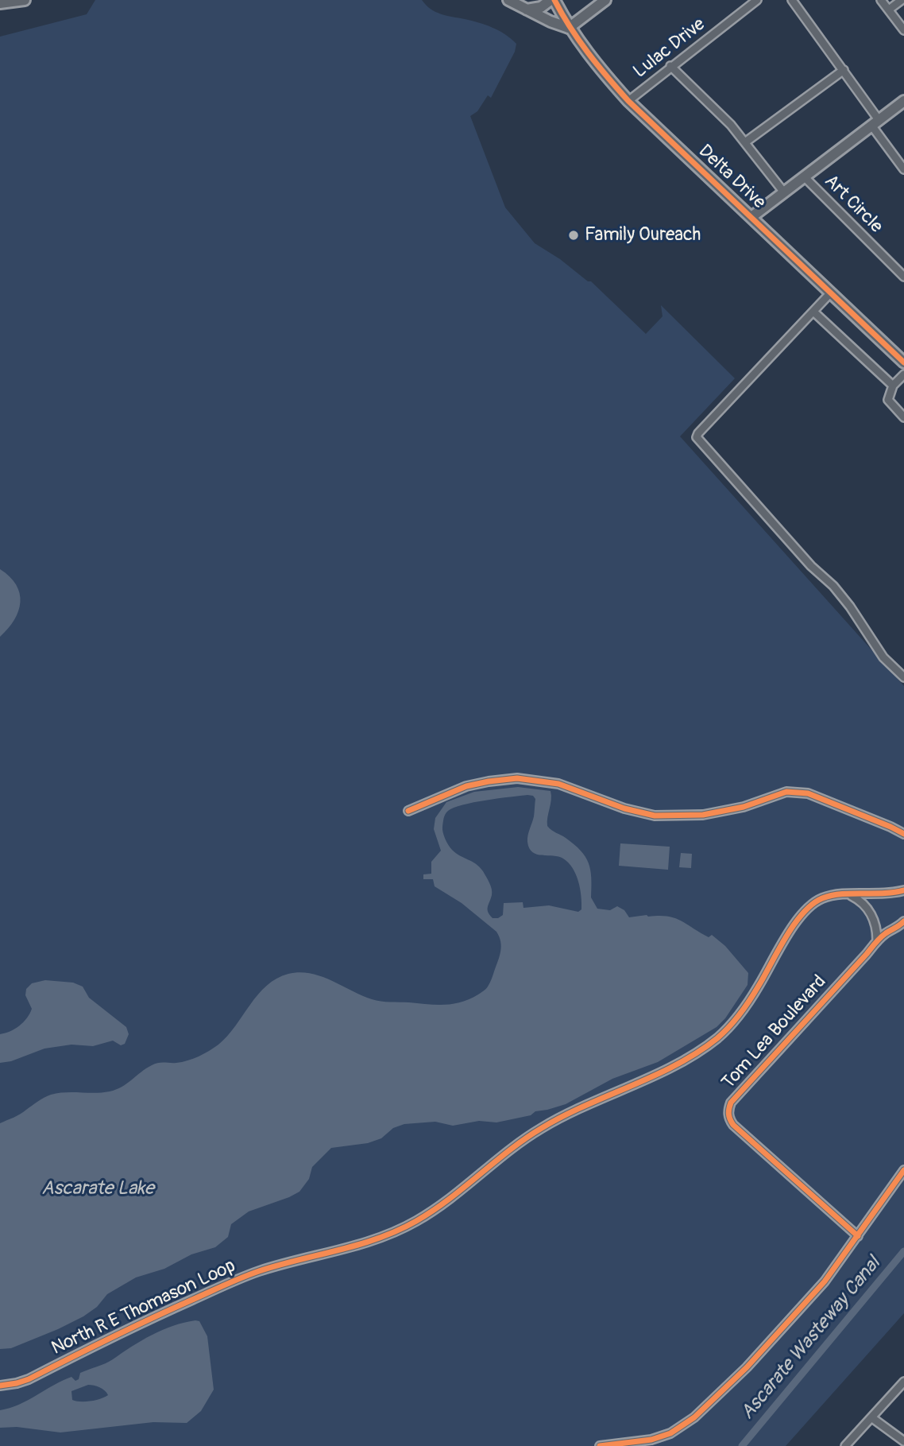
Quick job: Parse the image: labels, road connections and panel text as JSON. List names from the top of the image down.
{
  "streets": {
    "main road": ["Delta Drive"],
    "street": [
      "Lulac Drive",
      "Art Circle",
      "Tom Lea Boulevard",
      "North R E Thomason Loop"
    ]
  },
  "crossings": [
    ["Lulac Drive", "Delta Drive"]
  ],
  "water": ["Ascarate Lake", "Ascarate Wasteway Canal"],
  "places": ["Family Oureach"]
}
